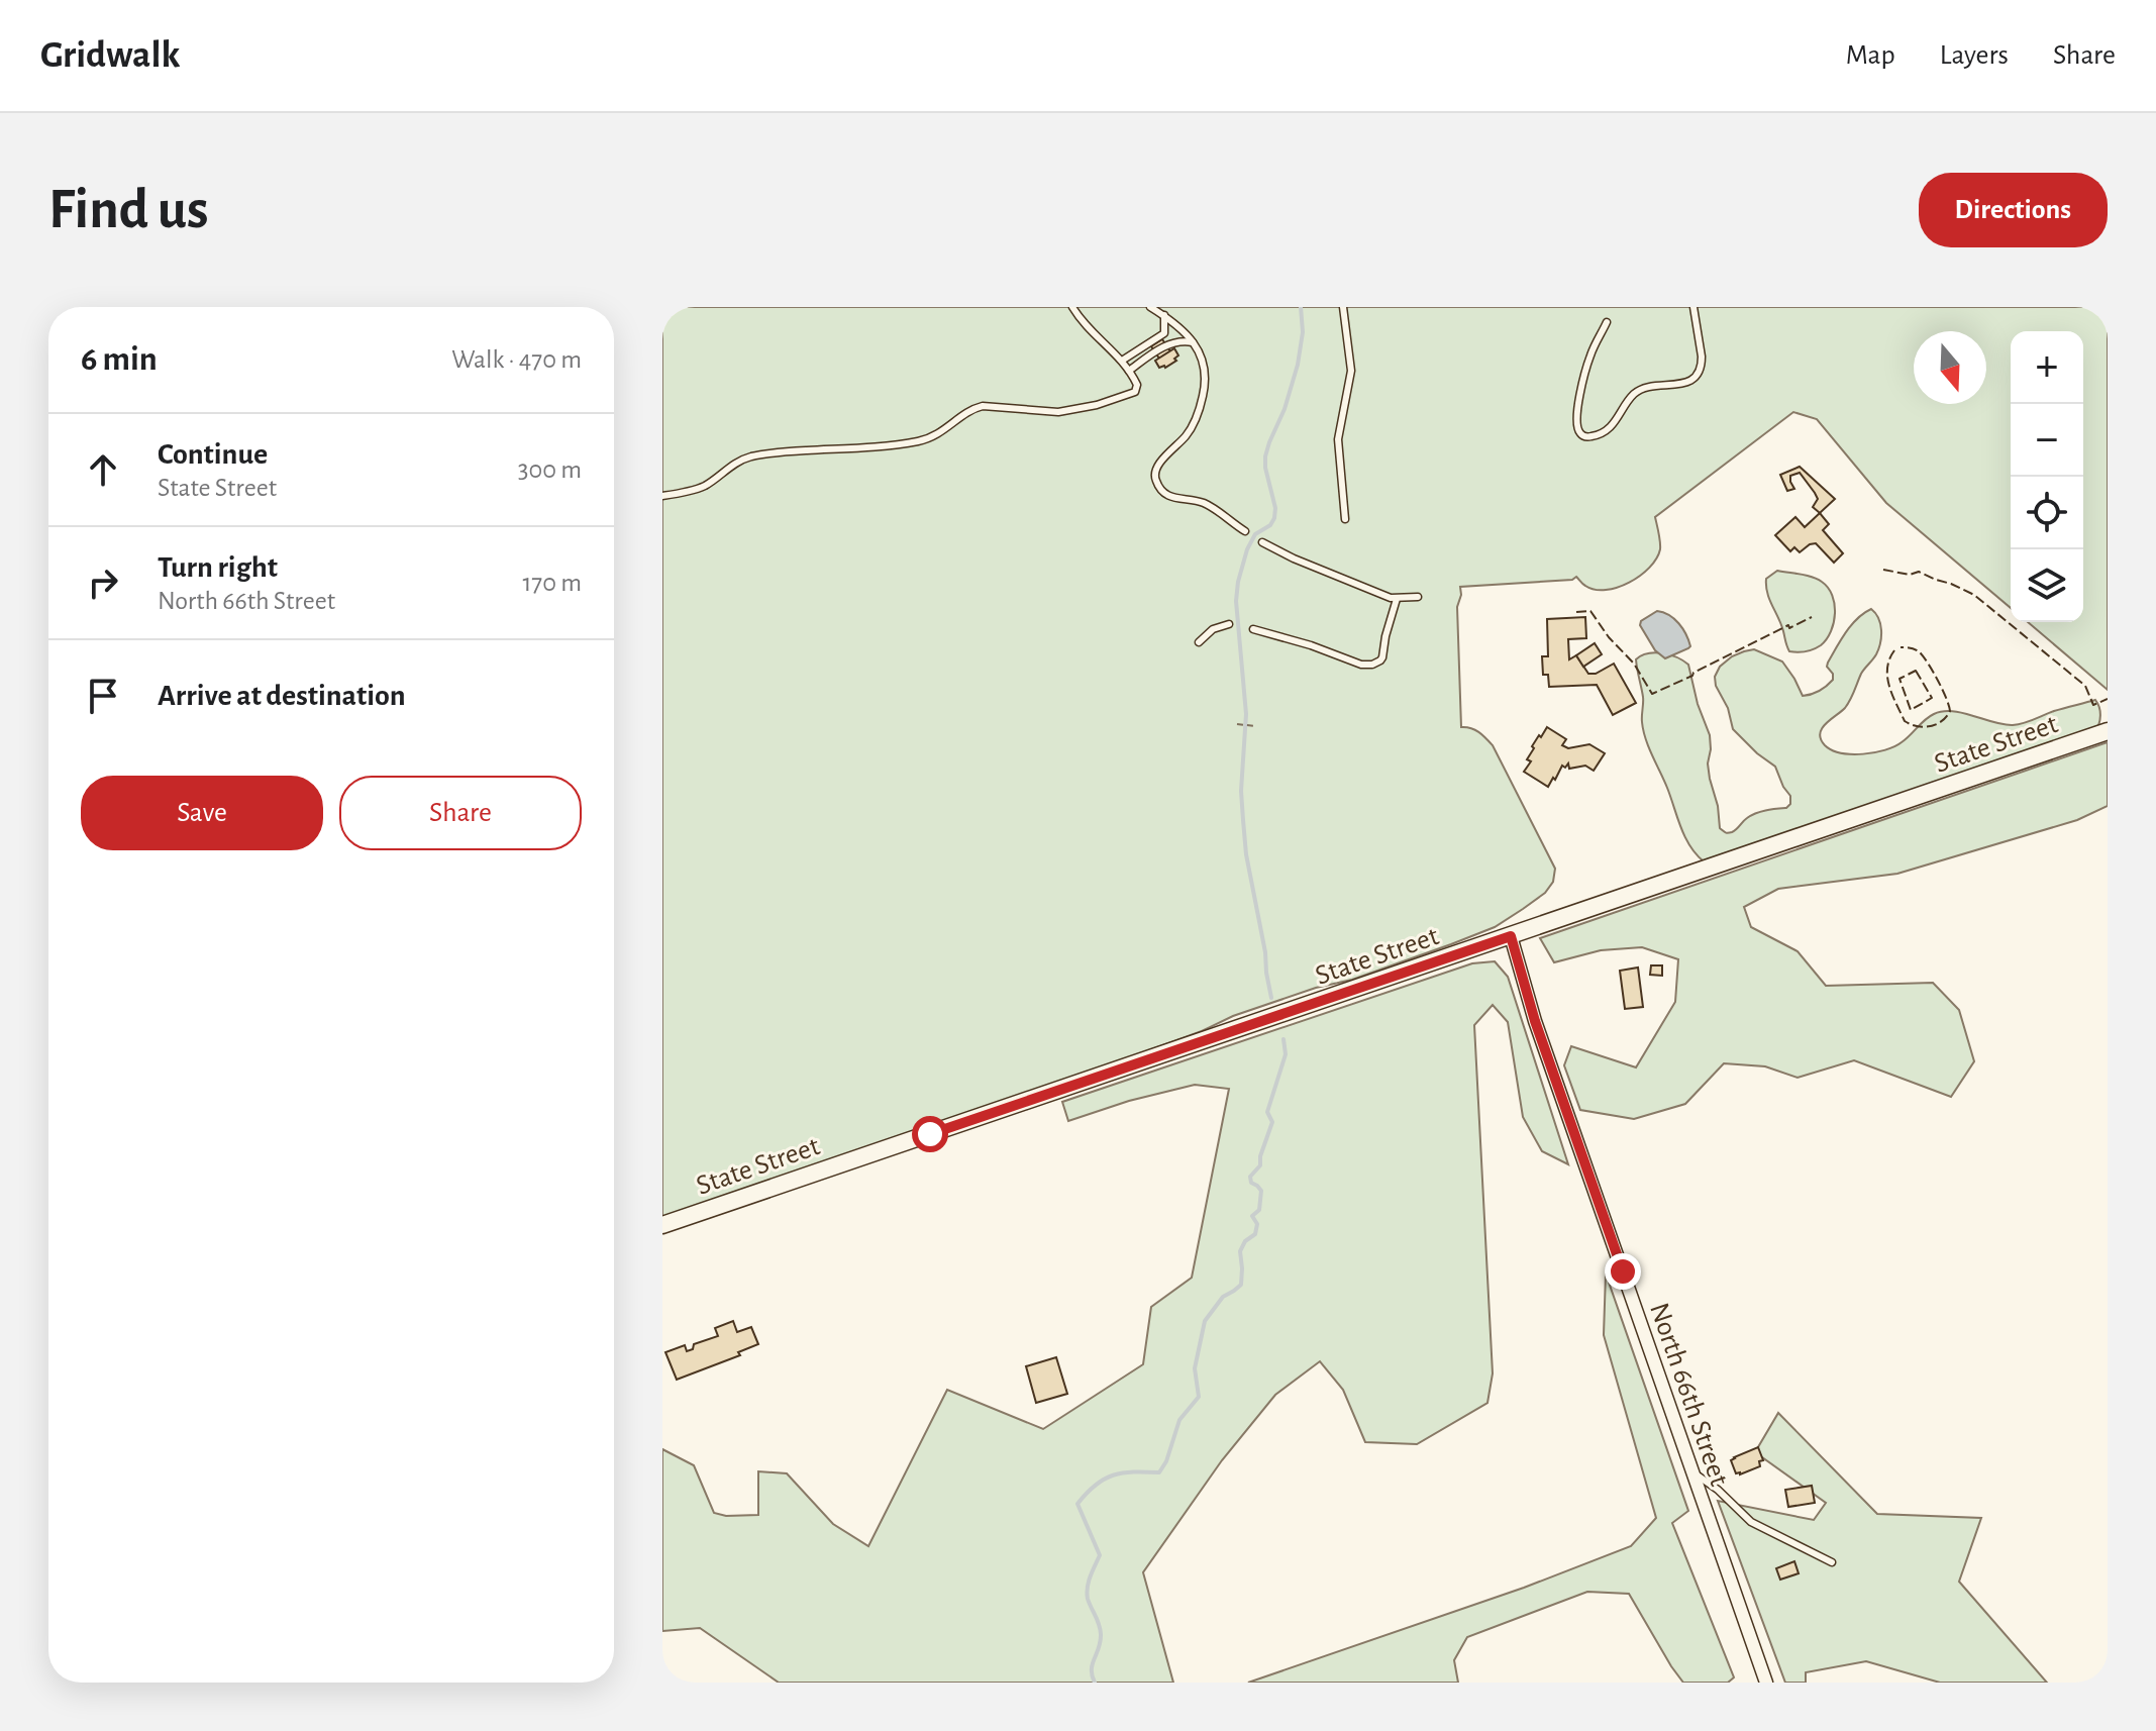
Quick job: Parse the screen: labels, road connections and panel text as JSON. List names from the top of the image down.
{
  "streets": {
    "street": ["State Street", "North 66th Street"]
  },
  "crossings": [
    ["State Street", "North 66th Street"]
  ],
  "north": "bottom",
  "page": {
    "header": "Gridwalk",
    "nav": ["Map", "Layers", "Share"],
    "buttons": [
      "Directions",
      ["Save", "Share"]
    ],
    "title": "Find us",
    "heading": ["6 min", "Walk · 470 m"],
    "map_buttons": ["+", "−"],
    "list": [
      ["Continue", "State Street", "300 m"],
      ["Turn right", "North 66th Street", "170 m"],
      "Arrive at destination"
    ]
  }
}
